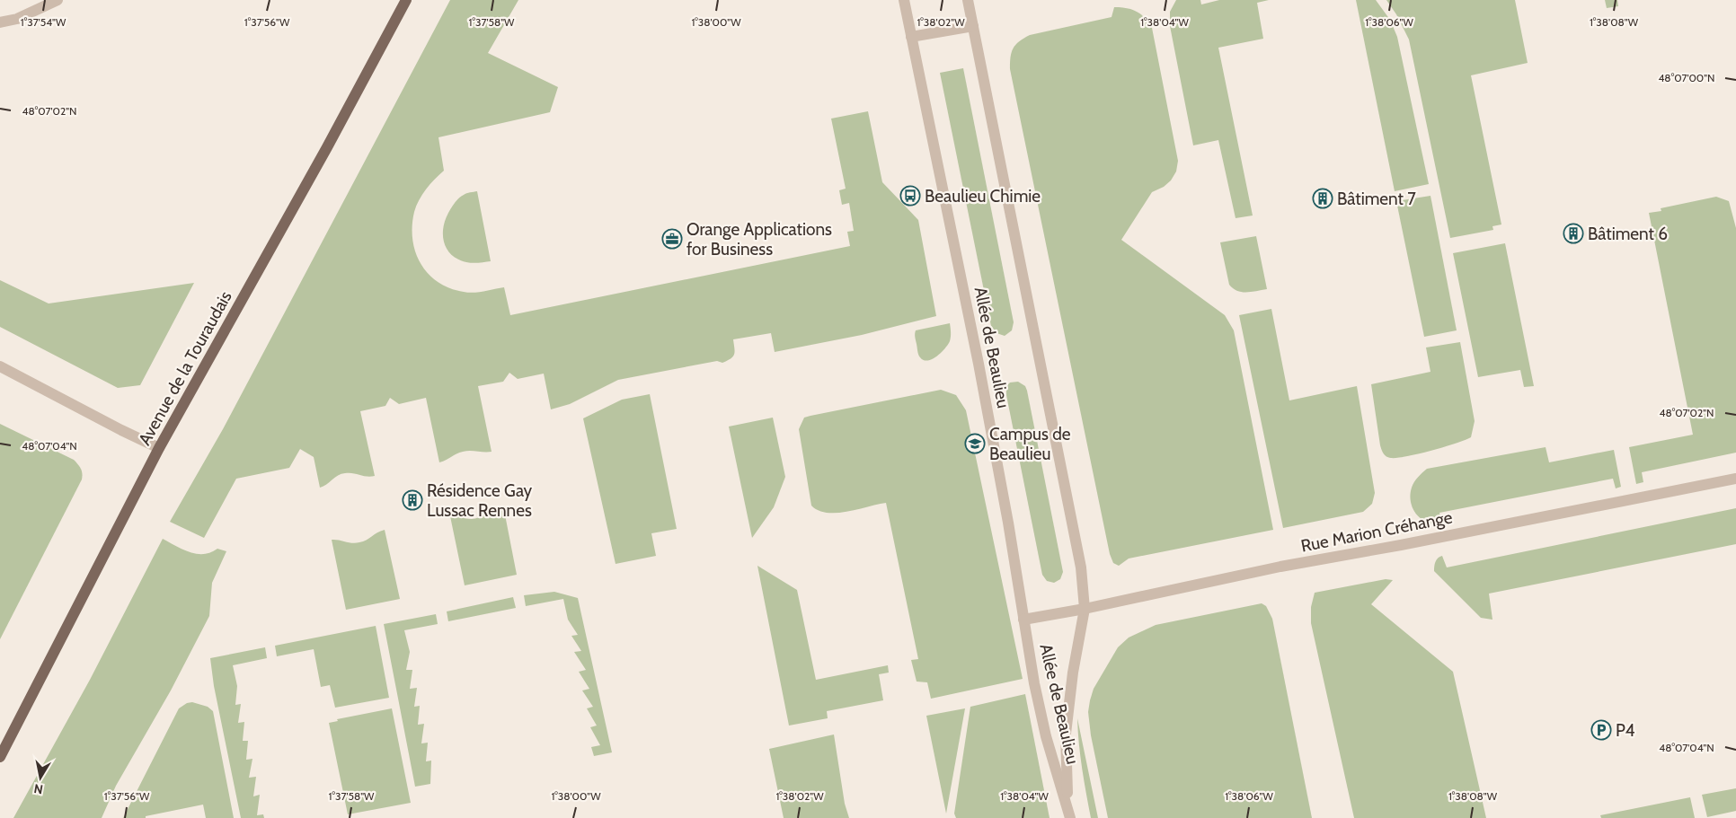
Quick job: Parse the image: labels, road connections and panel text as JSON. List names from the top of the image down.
{
  "streets": {
    "main road": ["Avenue de la Touraudais"],
    "street": ["Allée de Beaulieu", "Rue Marion Créhange"]
  },
  "crossings": [
    ["Allée de Beaulieu", "Rue Marion Créhange"]
  ],
  "places": {
    "bus stop": ["Beaulieu Chimie"],
    "building": ["Bâtiment 7", "Bâtiment 6", "Résidence Gay Lussac Rennes"],
    "office": ["Orange Applications for Business"],
    "school or university": ["Campus de Beaulieu"],
    "parking": ["P4"]
  },
  "north": "bottom",
  "coordinates": [
    "1°37'54\"W",
    "1°37'56\"W",
    "1°37'58\"W",
    "1°38'00\"W",
    "1°38'02\"W",
    "1°38'04\"W",
    "1°38'06\"W",
    "1°38'08\"W",
    "48°07'00\"N",
    "48°07'02\"N",
    "48°07'04\"N"
  ]
}
